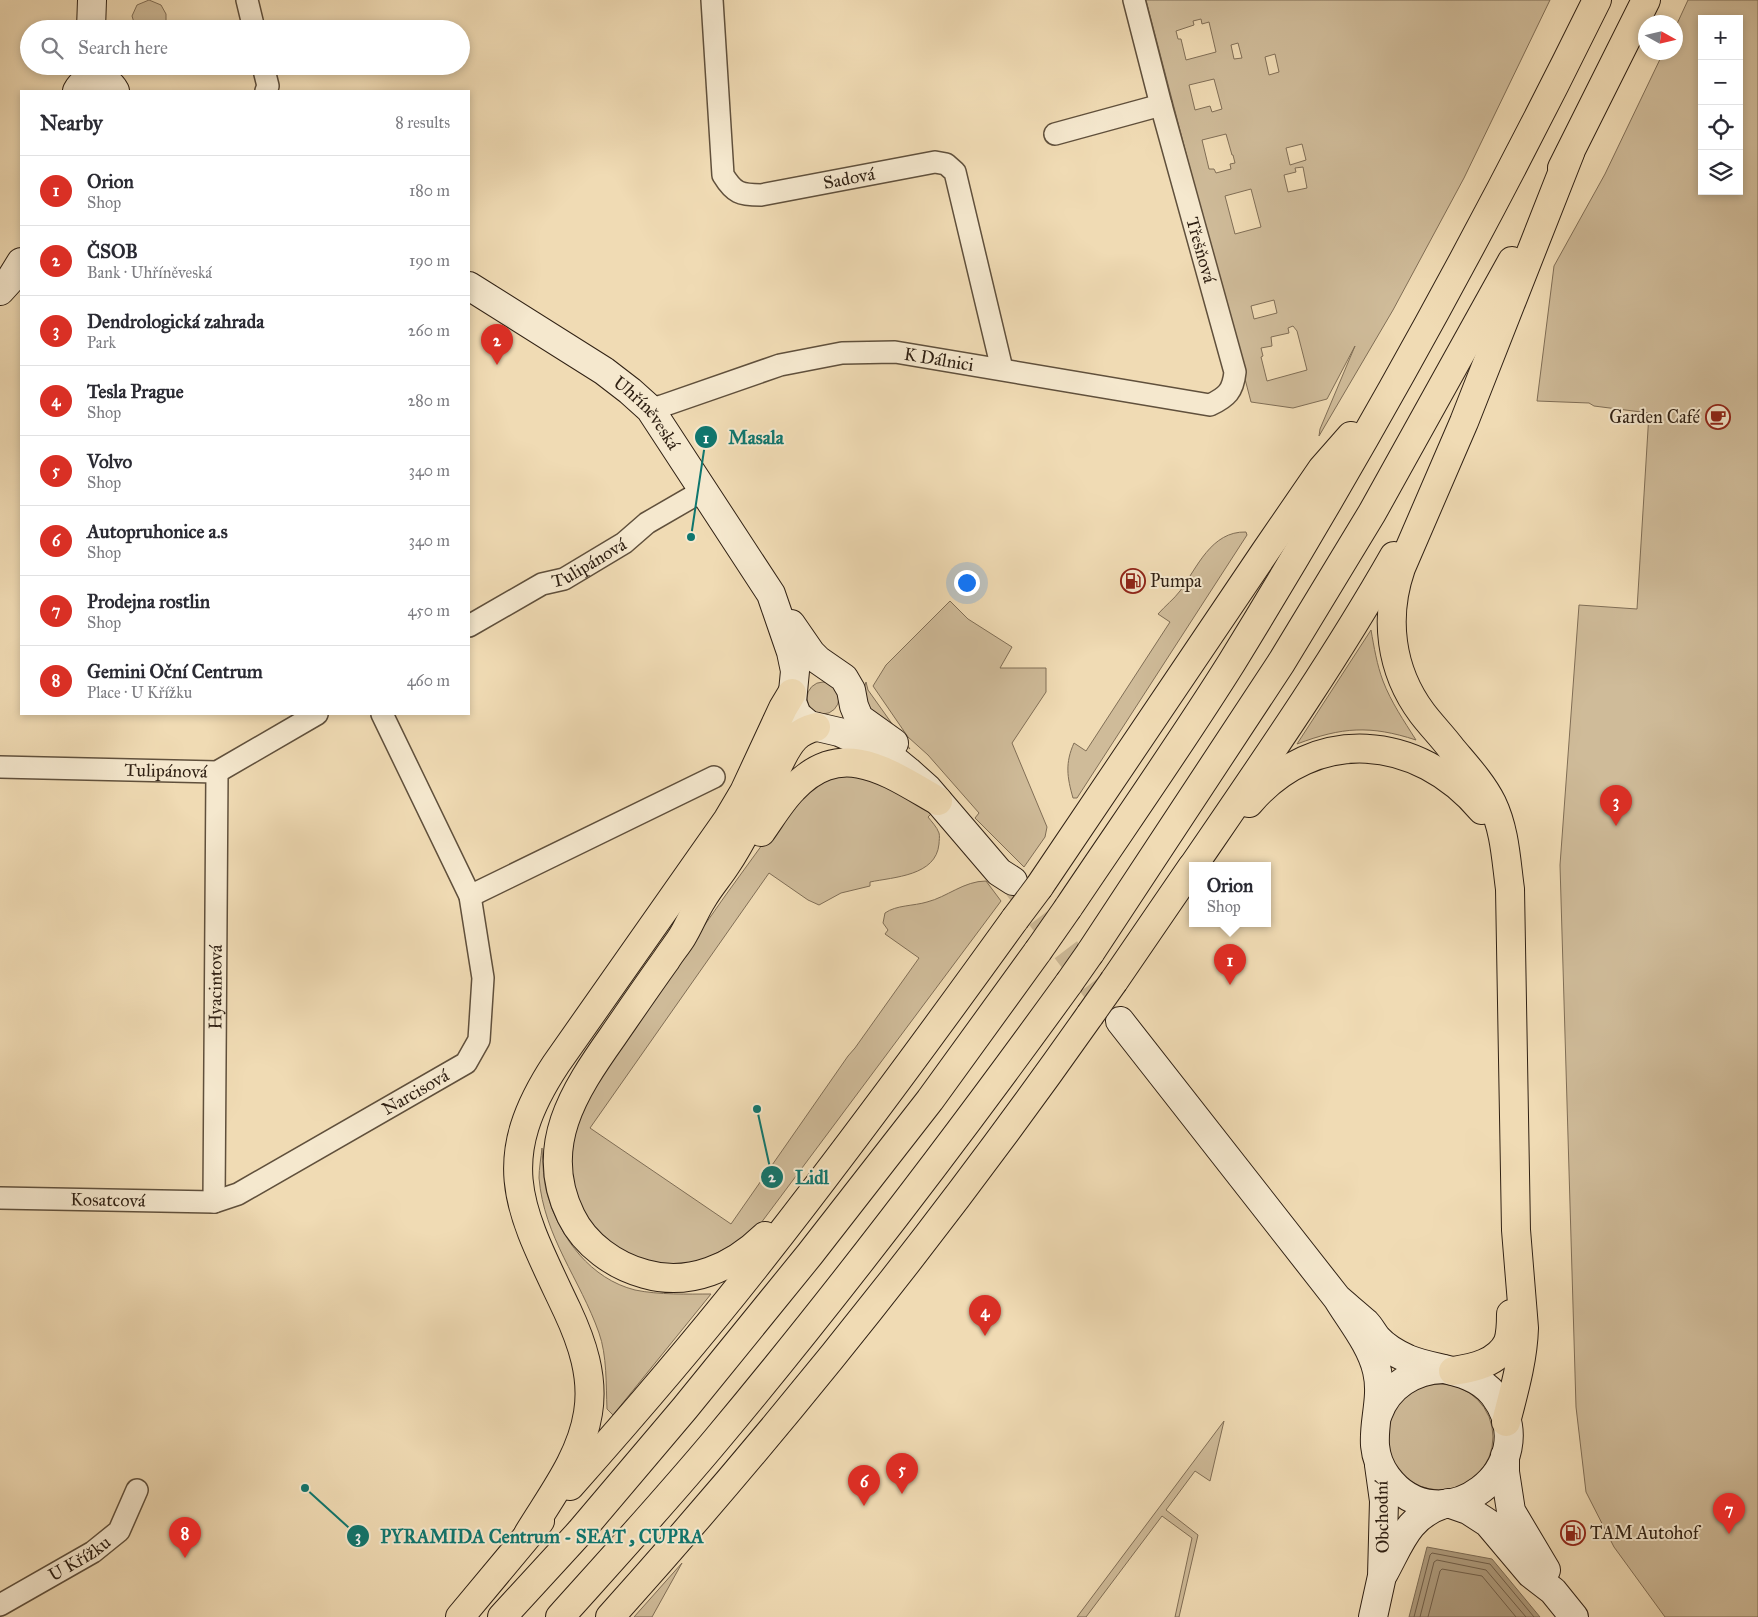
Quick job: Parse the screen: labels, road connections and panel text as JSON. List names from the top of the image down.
{
  "streets": {
    "street": [
      "Sadová",
      "Třešňová",
      "K Dálnici",
      "Uhříněveská",
      "Tulipánová",
      "Hyacintová",
      "Narcisová",
      "Kosatcová",
      "Obchodní",
      "U Křížku"
    ]
  },
  "crossings": [
    ["Sadová", "K Dálnici"],
    ["Třešňová", "K Dálnici"],
    ["K Dálnici", "Uhříněveská"],
    ["Uhříněveská", "Tulipánová"],
    ["Tulipánová", "Hyacintová"],
    ["Hyacintová", "Narcisová"],
    ["Hyacintová", "Kosatcová"],
    ["Narcisová", "Kosatcová"]
  ],
  "places": {
    "cafe": ["Garden Café"],
    "other": ["Masala", "Lidl", "PYRAMIDA Centrum - SEAT , CUPRA"],
    "fuel station": ["Pumpa", "TAM Autohof"]
  },
  "north": "right",
  "page": {
    "map_buttons": ["+", "−"],
    "search": "Search here",
    "heading": ["Nearby", "8 results"],
    "list": [
      {
        "mark": "1",
        "name": "Orion",
        "note": "Shop",
        "value": "180 m"
      },
      {
        "mark": "2",
        "name": "ČSOB",
        "note": "Bank · Uhříněveská",
        "value": "190 m"
      },
      {
        "mark": "3",
        "name": "Dendrologická zahrada",
        "note": "Park",
        "value": "260 m"
      },
      {
        "mark": "4",
        "name": "Tesla Prague",
        "note": "Shop",
        "value": "280 m"
      },
      {
        "mark": "5",
        "name": "Volvo",
        "note": "Shop",
        "value": "340 m"
      },
      {
        "mark": "6",
        "name": "Autopruhonice a.s",
        "note": "Shop",
        "value": "340 m"
      },
      {
        "mark": "7",
        "name": "Prodejna rostlin",
        "note": "Shop",
        "value": "450 m"
      },
      {
        "mark": "8",
        "name": "Gemini Oční Centrum",
        "note": "Place · U Křížku",
        "value": "460 m"
      }
    ],
    "pins": [
      "2",
      "3",
      "1",
      "4",
      "5",
      "6",
      "7",
      "8"
    ],
    "popup": ["Orion", "Shop"]
  }
}
